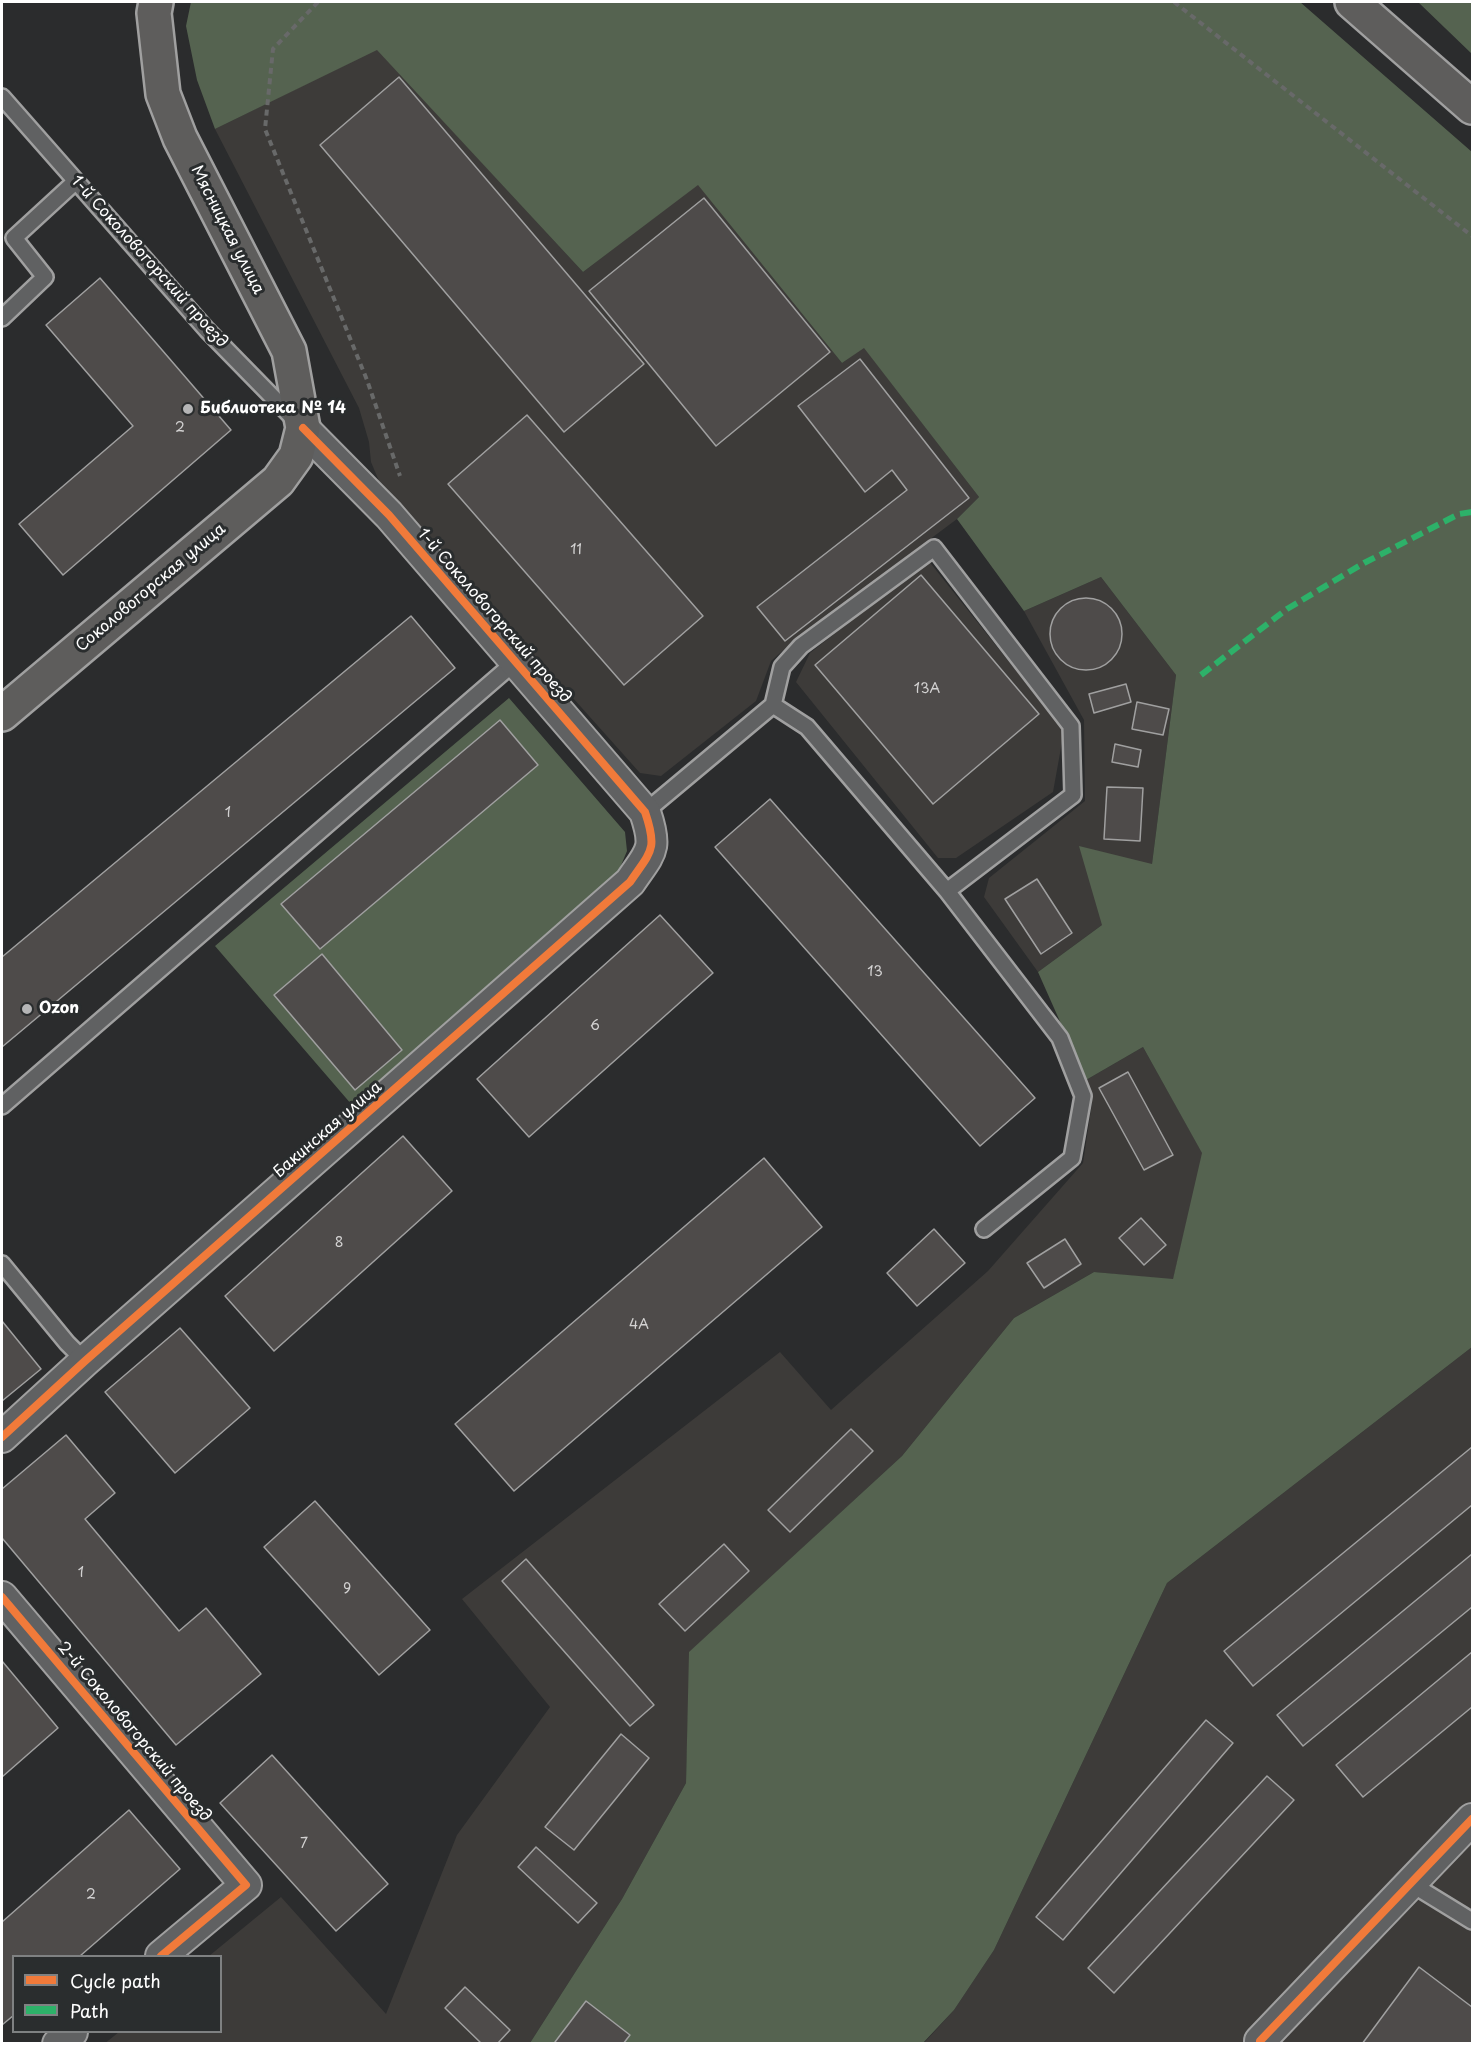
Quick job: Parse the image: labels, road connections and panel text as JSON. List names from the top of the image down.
{
  "streets": {
    "main road": ["Мясницкая улица", "Соколовогорская улица"],
    "street": ["1-й Соколовогорский проезд", "Бакинская улица", "2-й Соколовогорский проезд"]
  },
  "crossings": [
    ["Мясницкая улица", "1-й Соколовогорский проезд"],
    ["Мясницкая улица", "Соколовогорская улица"],
    ["1-й Соколовогорский проезд", "Соколовогорская улица"],
    ["1-й Соколовогорский проезд", "Бакинская улица"]
  ],
  "places": ["Библиотека № 14", "Ozon"],
  "house_numbers": [
    "2",
    "11",
    "13А",
    "1",
    "13",
    "6",
    "8",
    "4А",
    "1",
    "9",
    "7",
    "2"
  ],
  "legend": ["Cycle path", "Path"]
}
